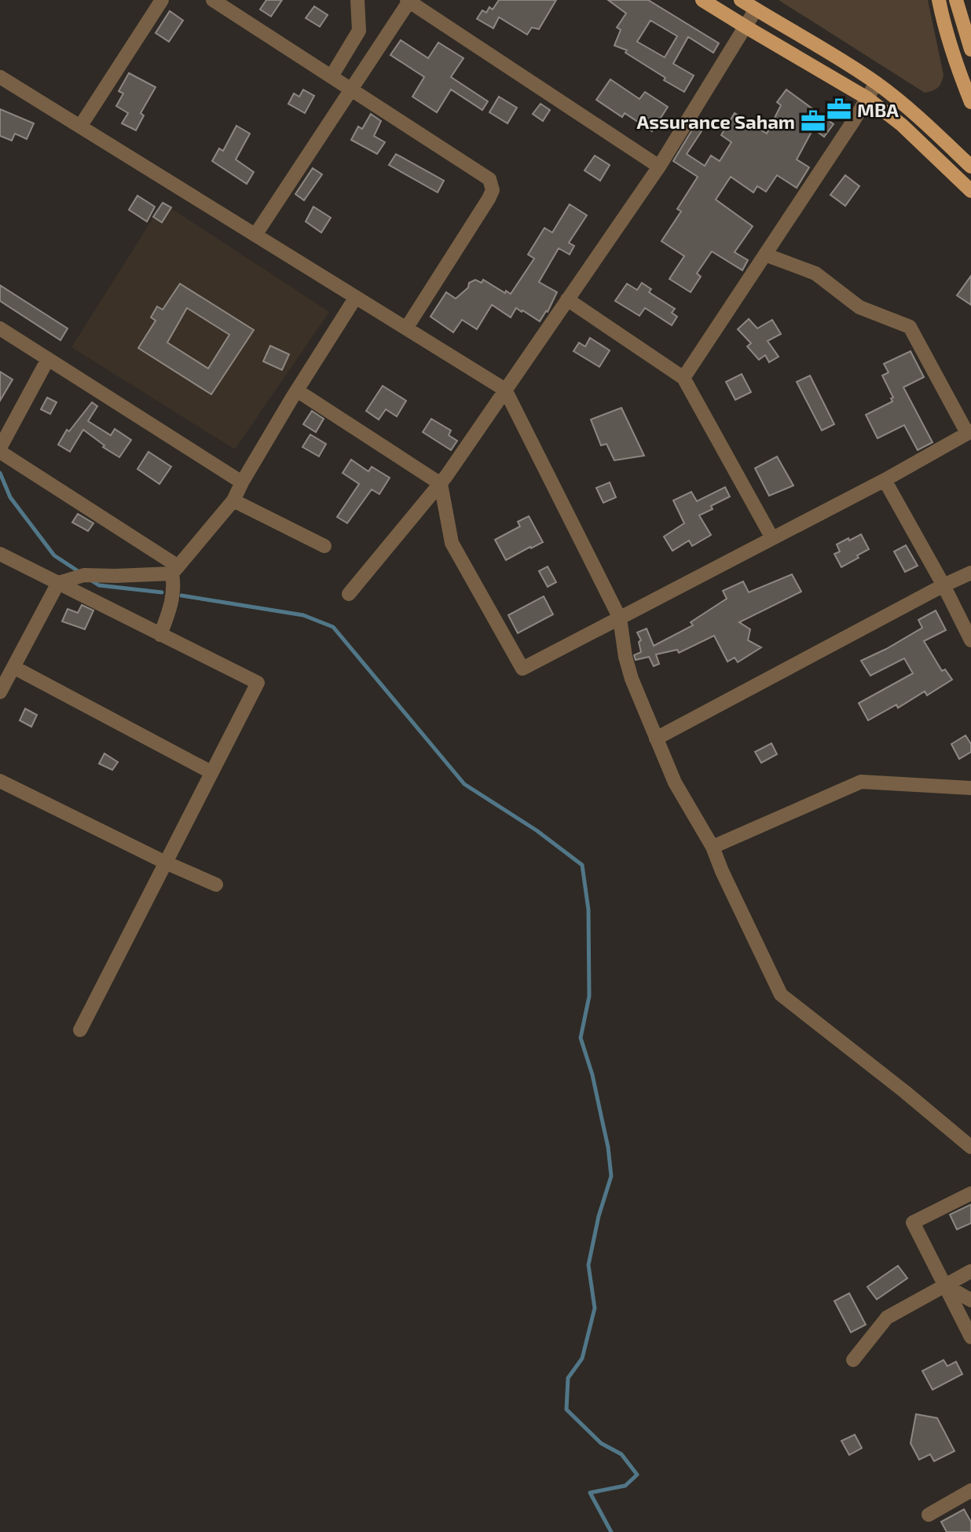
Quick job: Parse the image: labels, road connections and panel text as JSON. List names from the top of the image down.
{
  "places": {
    "office": ["MBA", "Assurance Saham"]
  }
}
